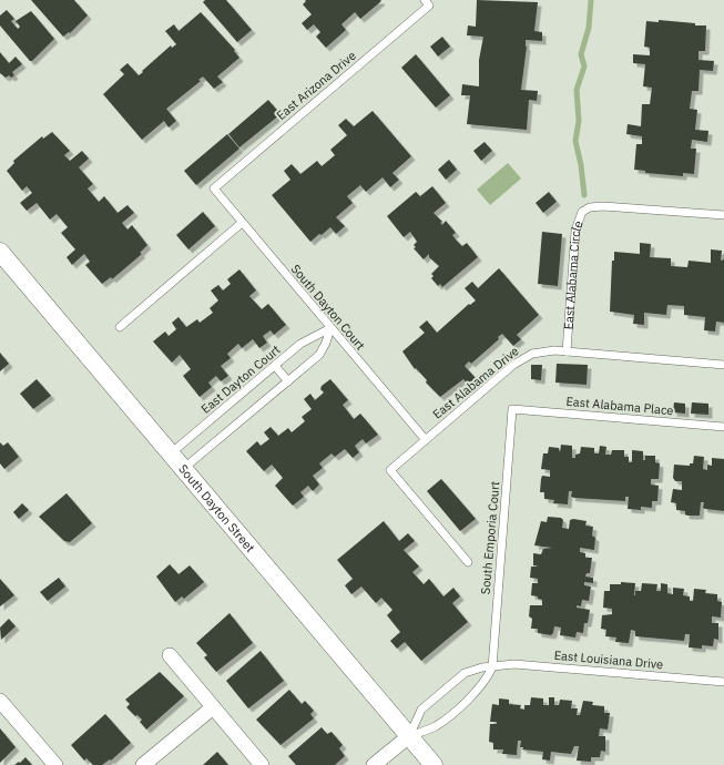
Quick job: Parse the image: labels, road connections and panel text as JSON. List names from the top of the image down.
{
  "streets": {
    "street": ["South Dayton Street"],
    "lane": [
      "East Arizona Drive",
      "East Alabama Circle",
      "South Dayton Court",
      "East Dayton Court",
      "East Alabama Drive",
      "East Alabama Place",
      "South Emporia Court",
      "East Louisiana Drive"
    ]
  },
  "crossings": [
    ["East Arizona Drive", "South Dayton Court"],
    ["East Alabama Circle", "East Alabama Drive"],
    ["South Dayton Court", "East Dayton Court"],
    ["South Dayton Court", "East Alabama Drive"],
    ["East Dayton Court", "South Dayton Street"],
    ["East Alabama Place", "South Emporia Court"],
    ["South Dayton Street", "East Louisiana Drive"],
    ["South Emporia Court", "East Louisiana Drive"]
  ]
}
